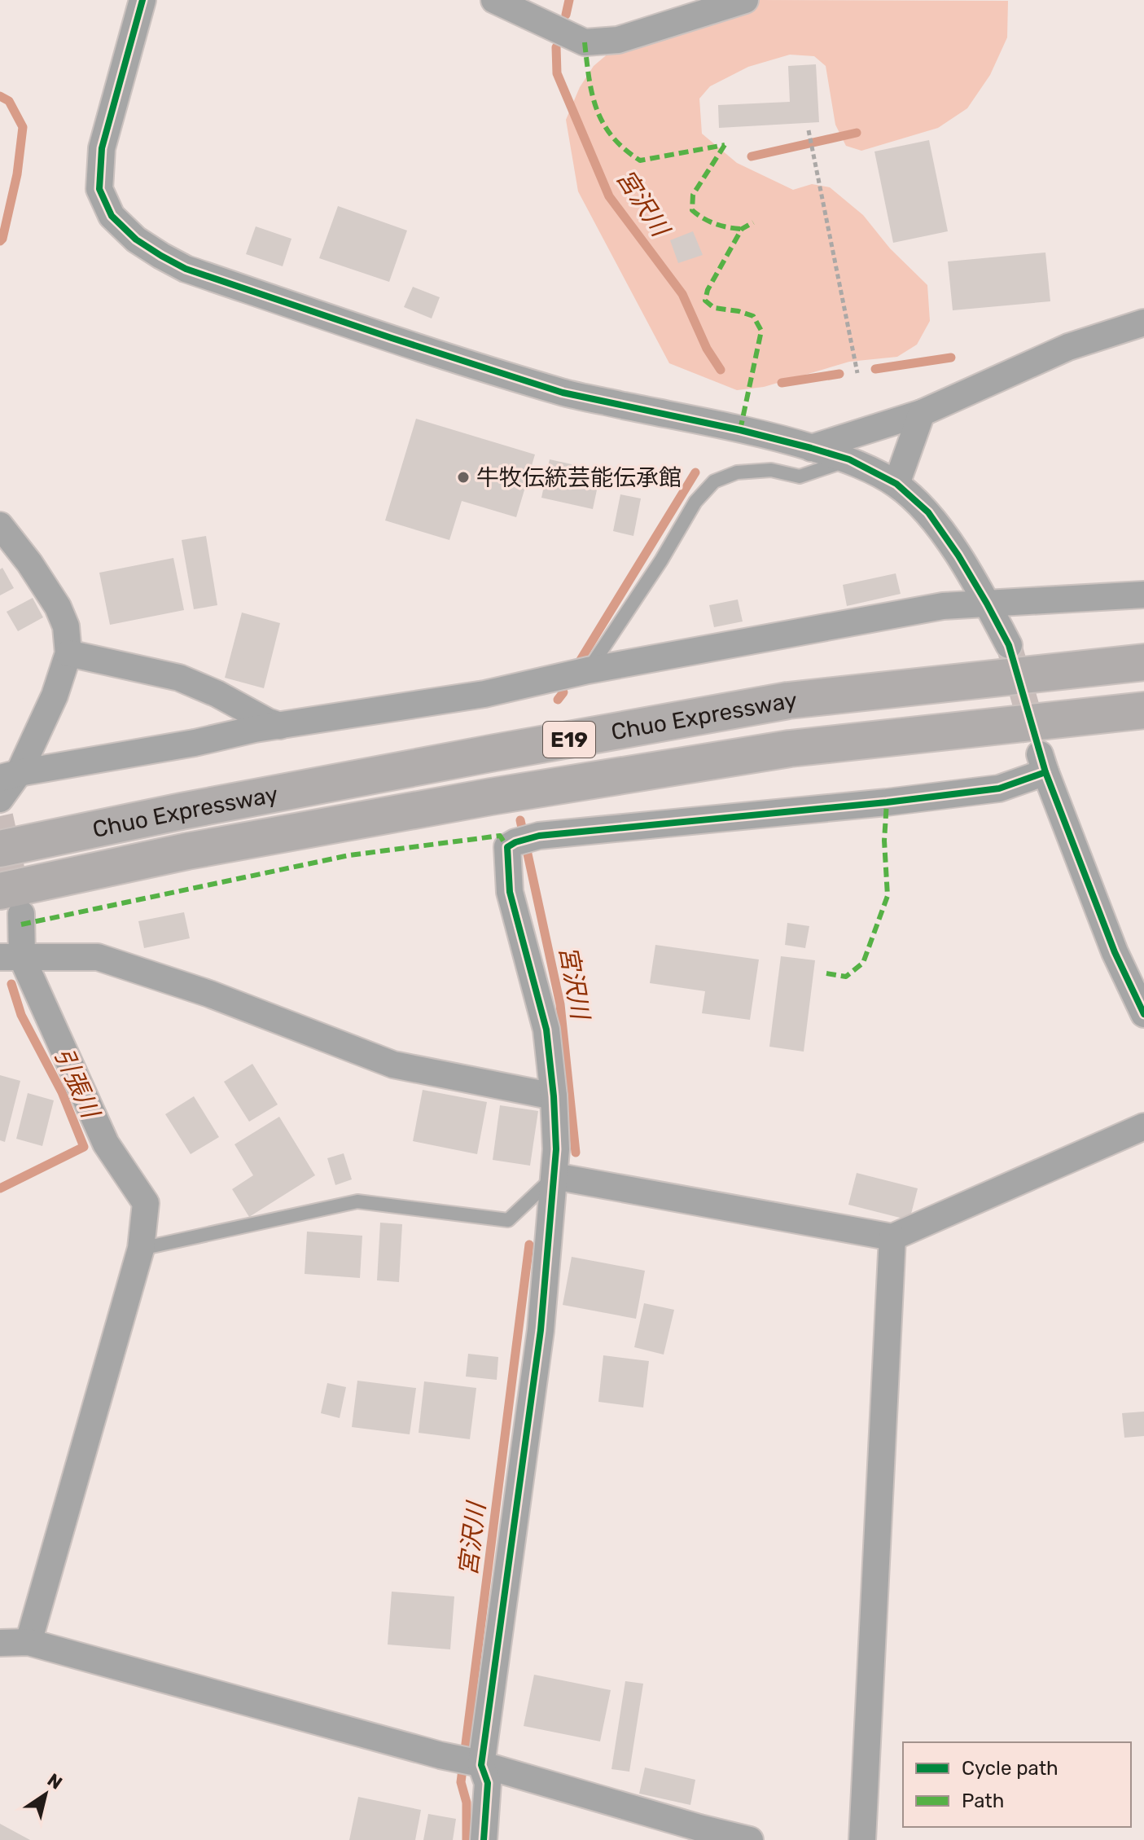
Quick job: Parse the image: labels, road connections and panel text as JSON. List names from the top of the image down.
{
  "streets": {
    "highway": ["Chuo Expressway", "E19"]
  },
  "water": ["宮沢川", "引張川"],
  "places": ["牛牧伝統芸能伝承館"],
  "legend": ["Cycle path", "Path"],
  "north": "top right"
}
